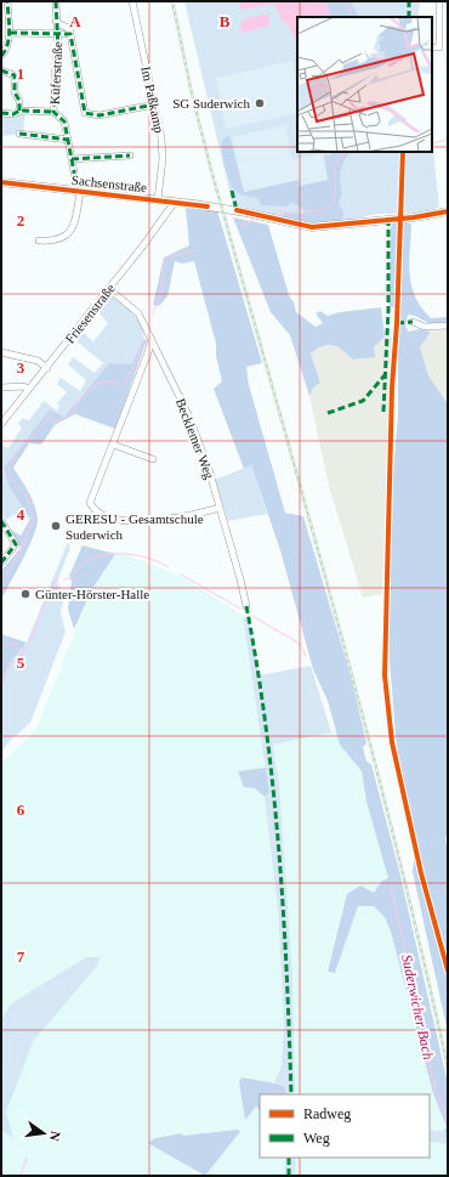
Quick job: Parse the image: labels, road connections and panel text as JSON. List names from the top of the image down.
{
  "streets": {
    "street": [
      "Küferstraße",
      "Im Paßkamp",
      "Sachsenstraße",
      "Friesenstraße",
      "Becklemer Weg"
    ]
  },
  "crossings": [
    ["Küferstraße", "Sachsenstraße"],
    ["Im Paßkamp", "Sachsenstraße"],
    ["Sachsenstraße", "Friesenstraße"],
    ["Friesenstraße", "Becklemer Weg"]
  ],
  "water": ["Suderwicher Bach"],
  "places": ["SG Suderwich", "GERESU - Gesamtschule Suderwich", "Günter-Hörster-Halle"],
  "legend": ["Radweg", "Weg"],
  "north": "right",
  "grid": {
    "columns": ["A", "B"],
    "rows": [
      "1",
      "2",
      "3",
      "4",
      "5",
      "6",
      "7"
    ]
  }
}
